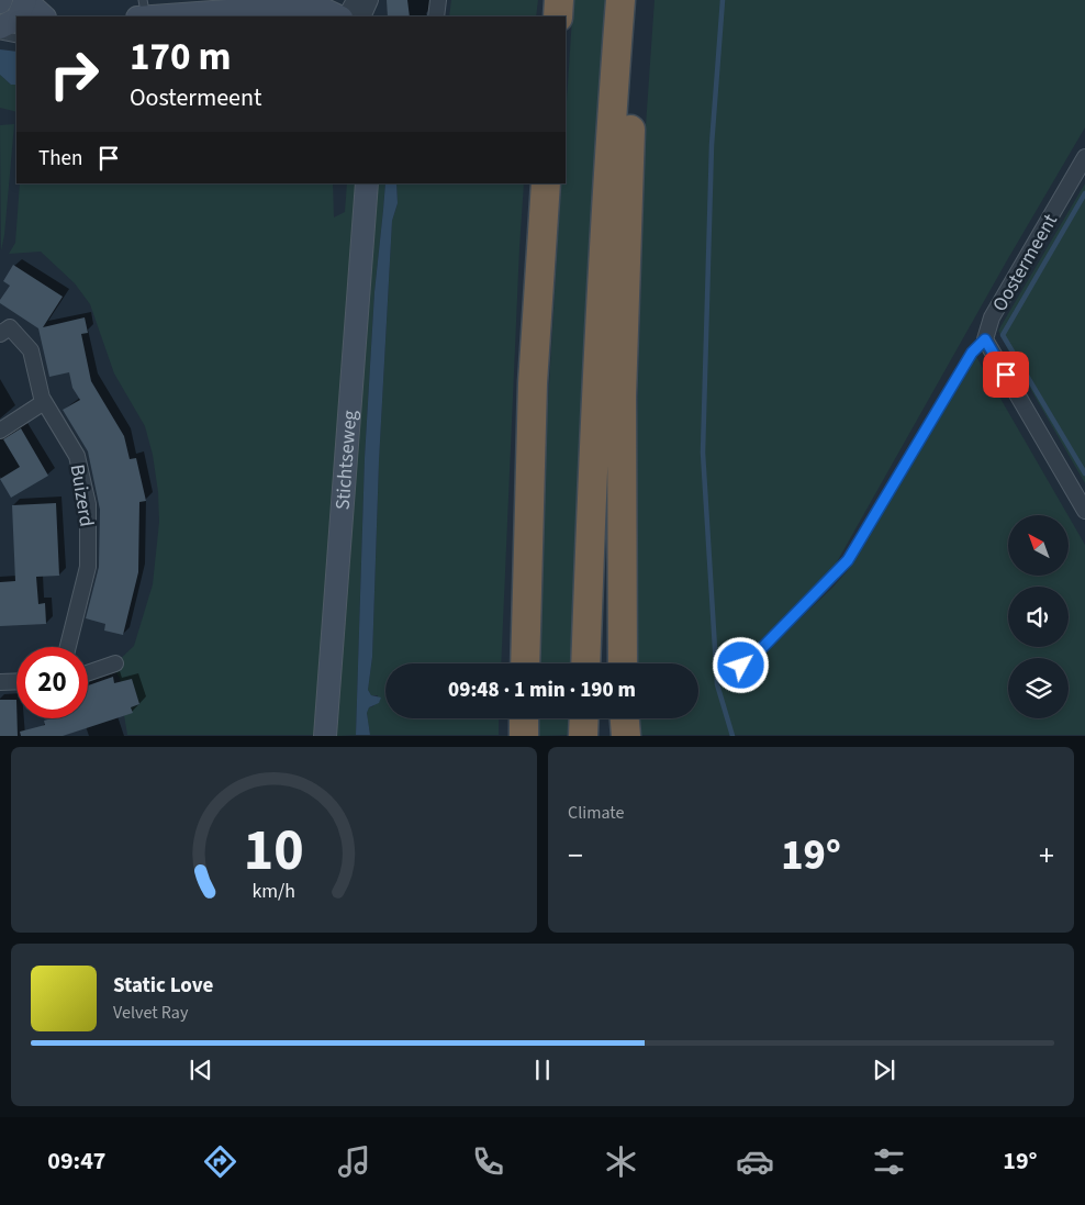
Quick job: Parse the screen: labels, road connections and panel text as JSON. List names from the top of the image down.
{
  "streets": {
    "street": ["Oostermeent", "Stichtseweg", "Buizerd"]
  },
  "north": "top left",
  "page": {
    "turn": ["170 m", "Oostermeent"],
    "then": "Then",
    "limit": "20",
    "trip": "09:48 · 1 min · 190 m",
    "tile": "Climate",
    "heat": ["−", "19°", "+"],
    "song": ["Static Love", "Velvet Ray"],
    "tabs": ["09:47", "19°"],
    "gauge": ["10", "km/h"]
  }
}
